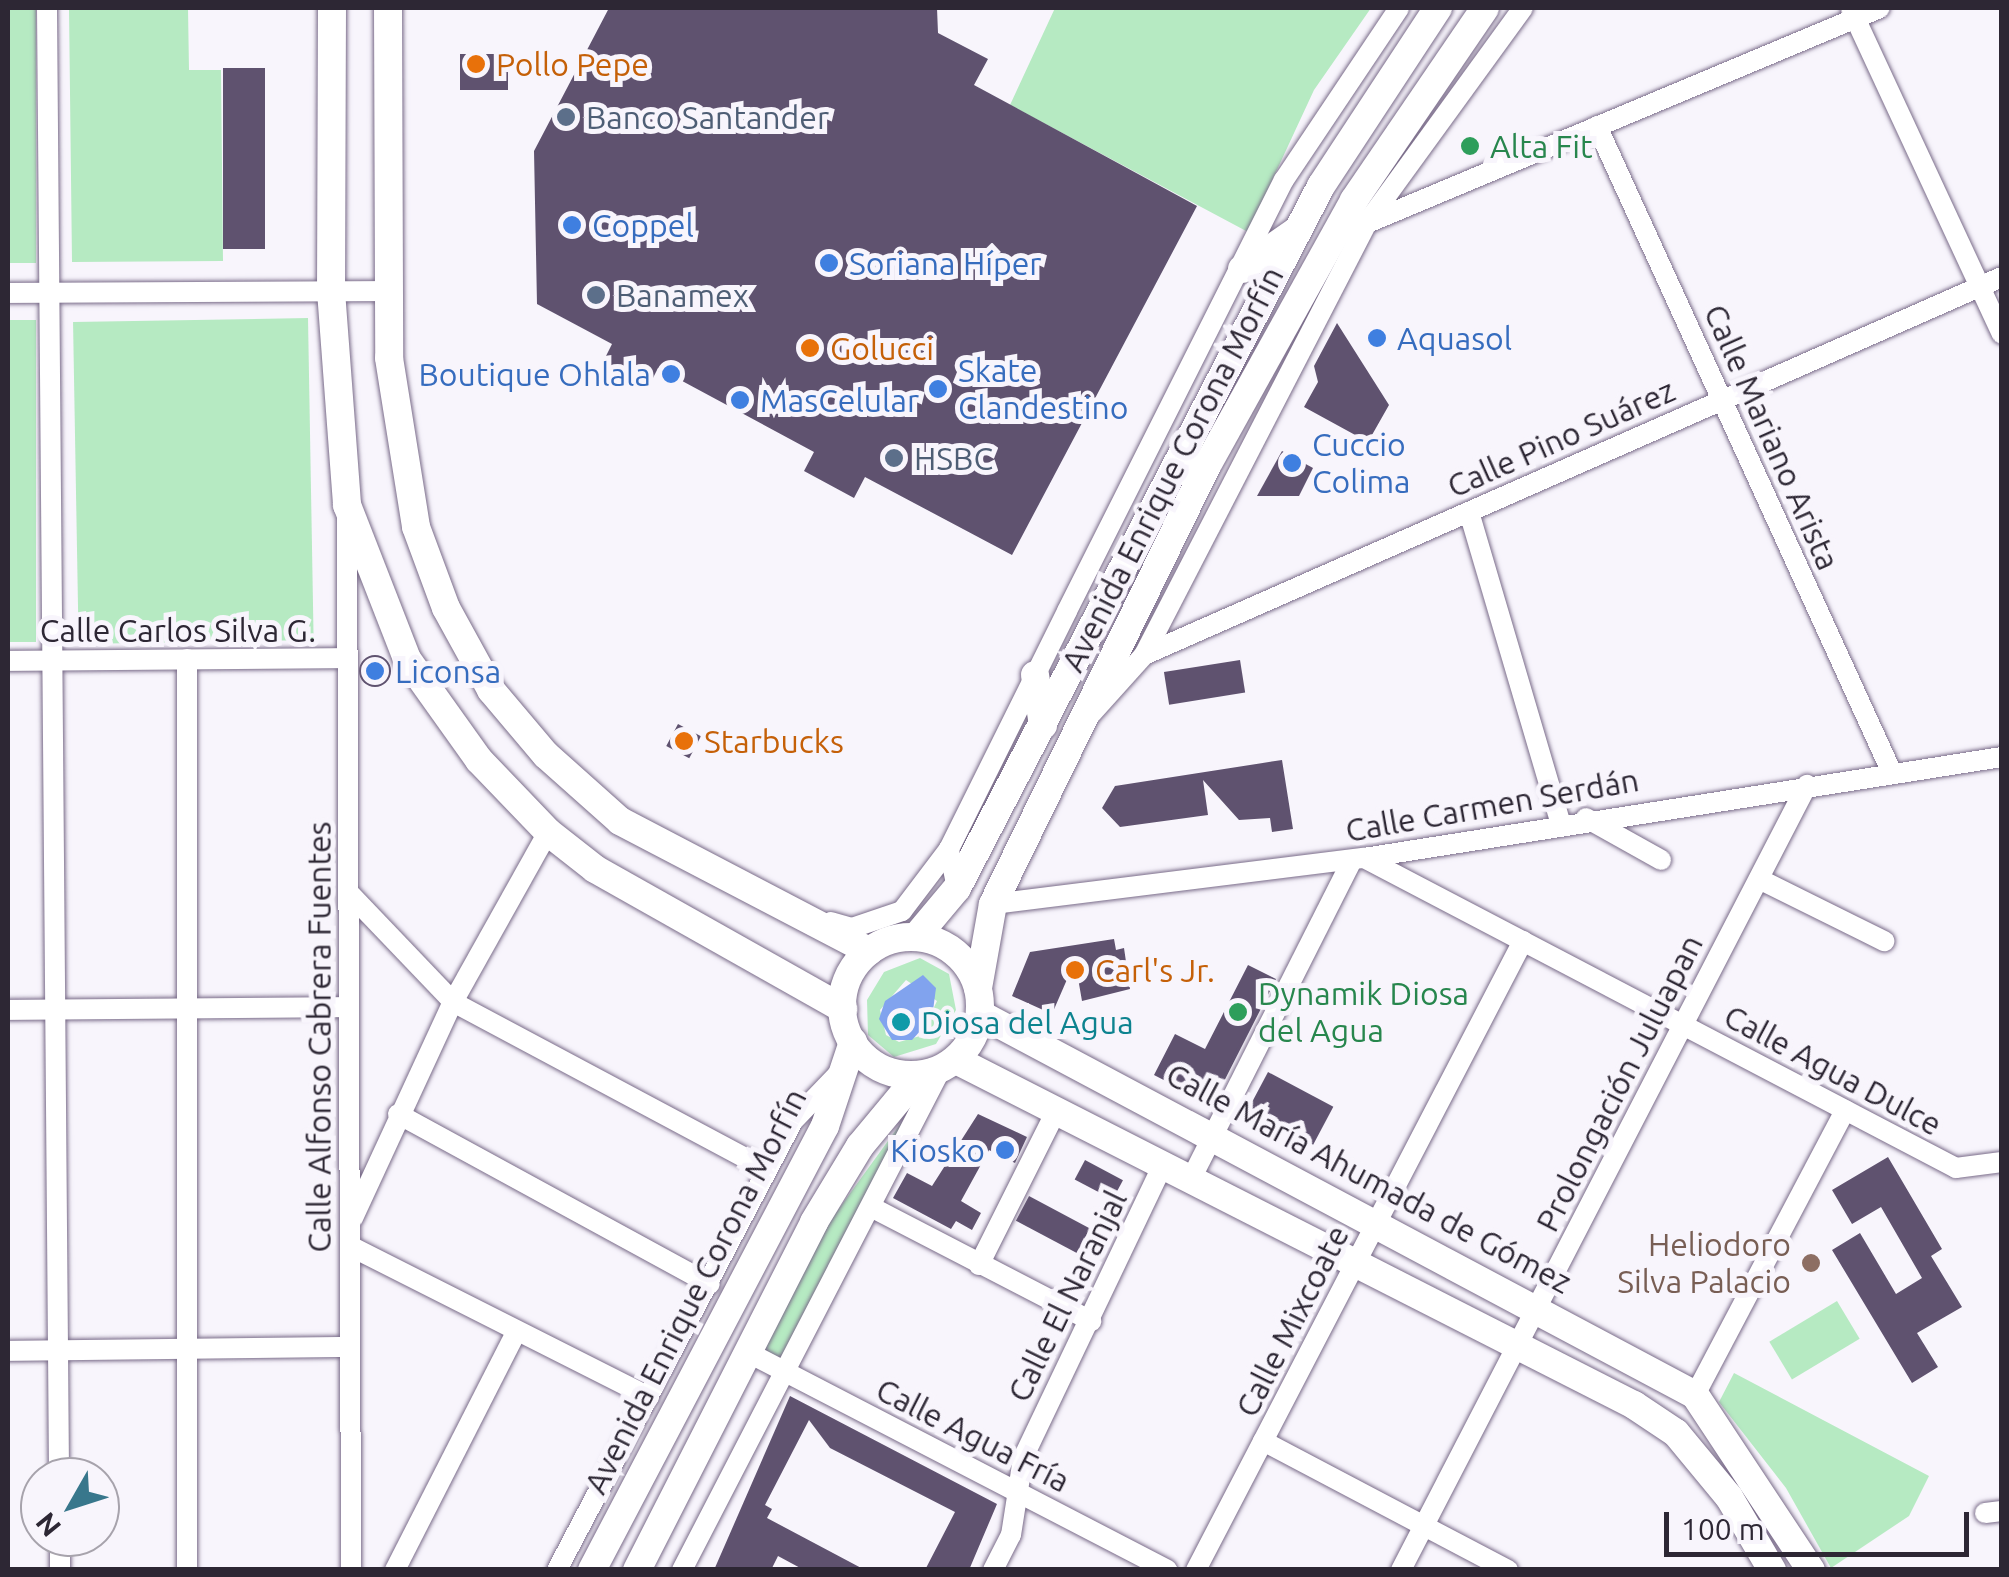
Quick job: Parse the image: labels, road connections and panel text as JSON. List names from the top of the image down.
{
  "streets": {
    "main road": ["Avenida Enrique Corona Morfín", "Calle María Ahumada de Gómez"],
    "street": [
      "Calle Mariano Arista",
      "Calle Pino Suárez",
      "Calle Carlos Silva G.",
      "Calle Carmen Serdán",
      "Calle Alfonso Cabrera Fuentes",
      "Calle Agua Dulce",
      "Prolongación Juluapan",
      "Calle El Naranjal",
      "Calle Mixcoate",
      "Calle Agua Fría"
    ]
  },
  "crossings": [
    ["Calle Mariano Arista", "Calle Pino Suárez"],
    ["Calle Mariano Arista", "Calle Carmen Serdán"],
    ["Avenida Enrique Corona Morfín", "Calle Carmen Serdán"],
    ["Avenida Enrique Corona Morfín", "Calle María Ahumada de Gómez"],
    ["Avenida Enrique Corona Morfín", "Calle Agua Fría"],
    ["Calle Carlos Silva G.", "Calle Alfonso Cabrera Fuentes"],
    ["Calle Carmen Serdán", "Calle Agua Dulce"],
    ["Calle Carmen Serdán", "Prolongación Juluapan"],
    ["Calle Agua Dulce", "Prolongación Juluapan"],
    ["Calle Agua Dulce", "Calle Mixcoate"],
    ["Prolongación Juluapan", "Calle María Ahumada de Gómez"],
    ["Calle María Ahumada de Gómez", "Calle Mixcoate"],
    ["Calle El Naranjal", "Calle Agua Fría"]
  ],
  "places": [
    "Pollo Pepe",
    "Banco Santander",
    "Alta Fit",
    "Coppel",
    "Soriana Híper",
    "Banamex",
    "Aquasol",
    "Golucci",
    "Boutique Ohlala",
    "Skate Clandestino",
    "MasCelular",
    "HSBC",
    "Cuccio Colima",
    "Liconsa",
    "Starbucks",
    "Carl's Jr.",
    "Dynamik Diosa del Agua",
    "Diosa del Agua",
    "Kiosko",
    "Heliodoro Silva Palacio"
  ],
  "scale_bar": "100 m",
  "north": "bottom left"
}
